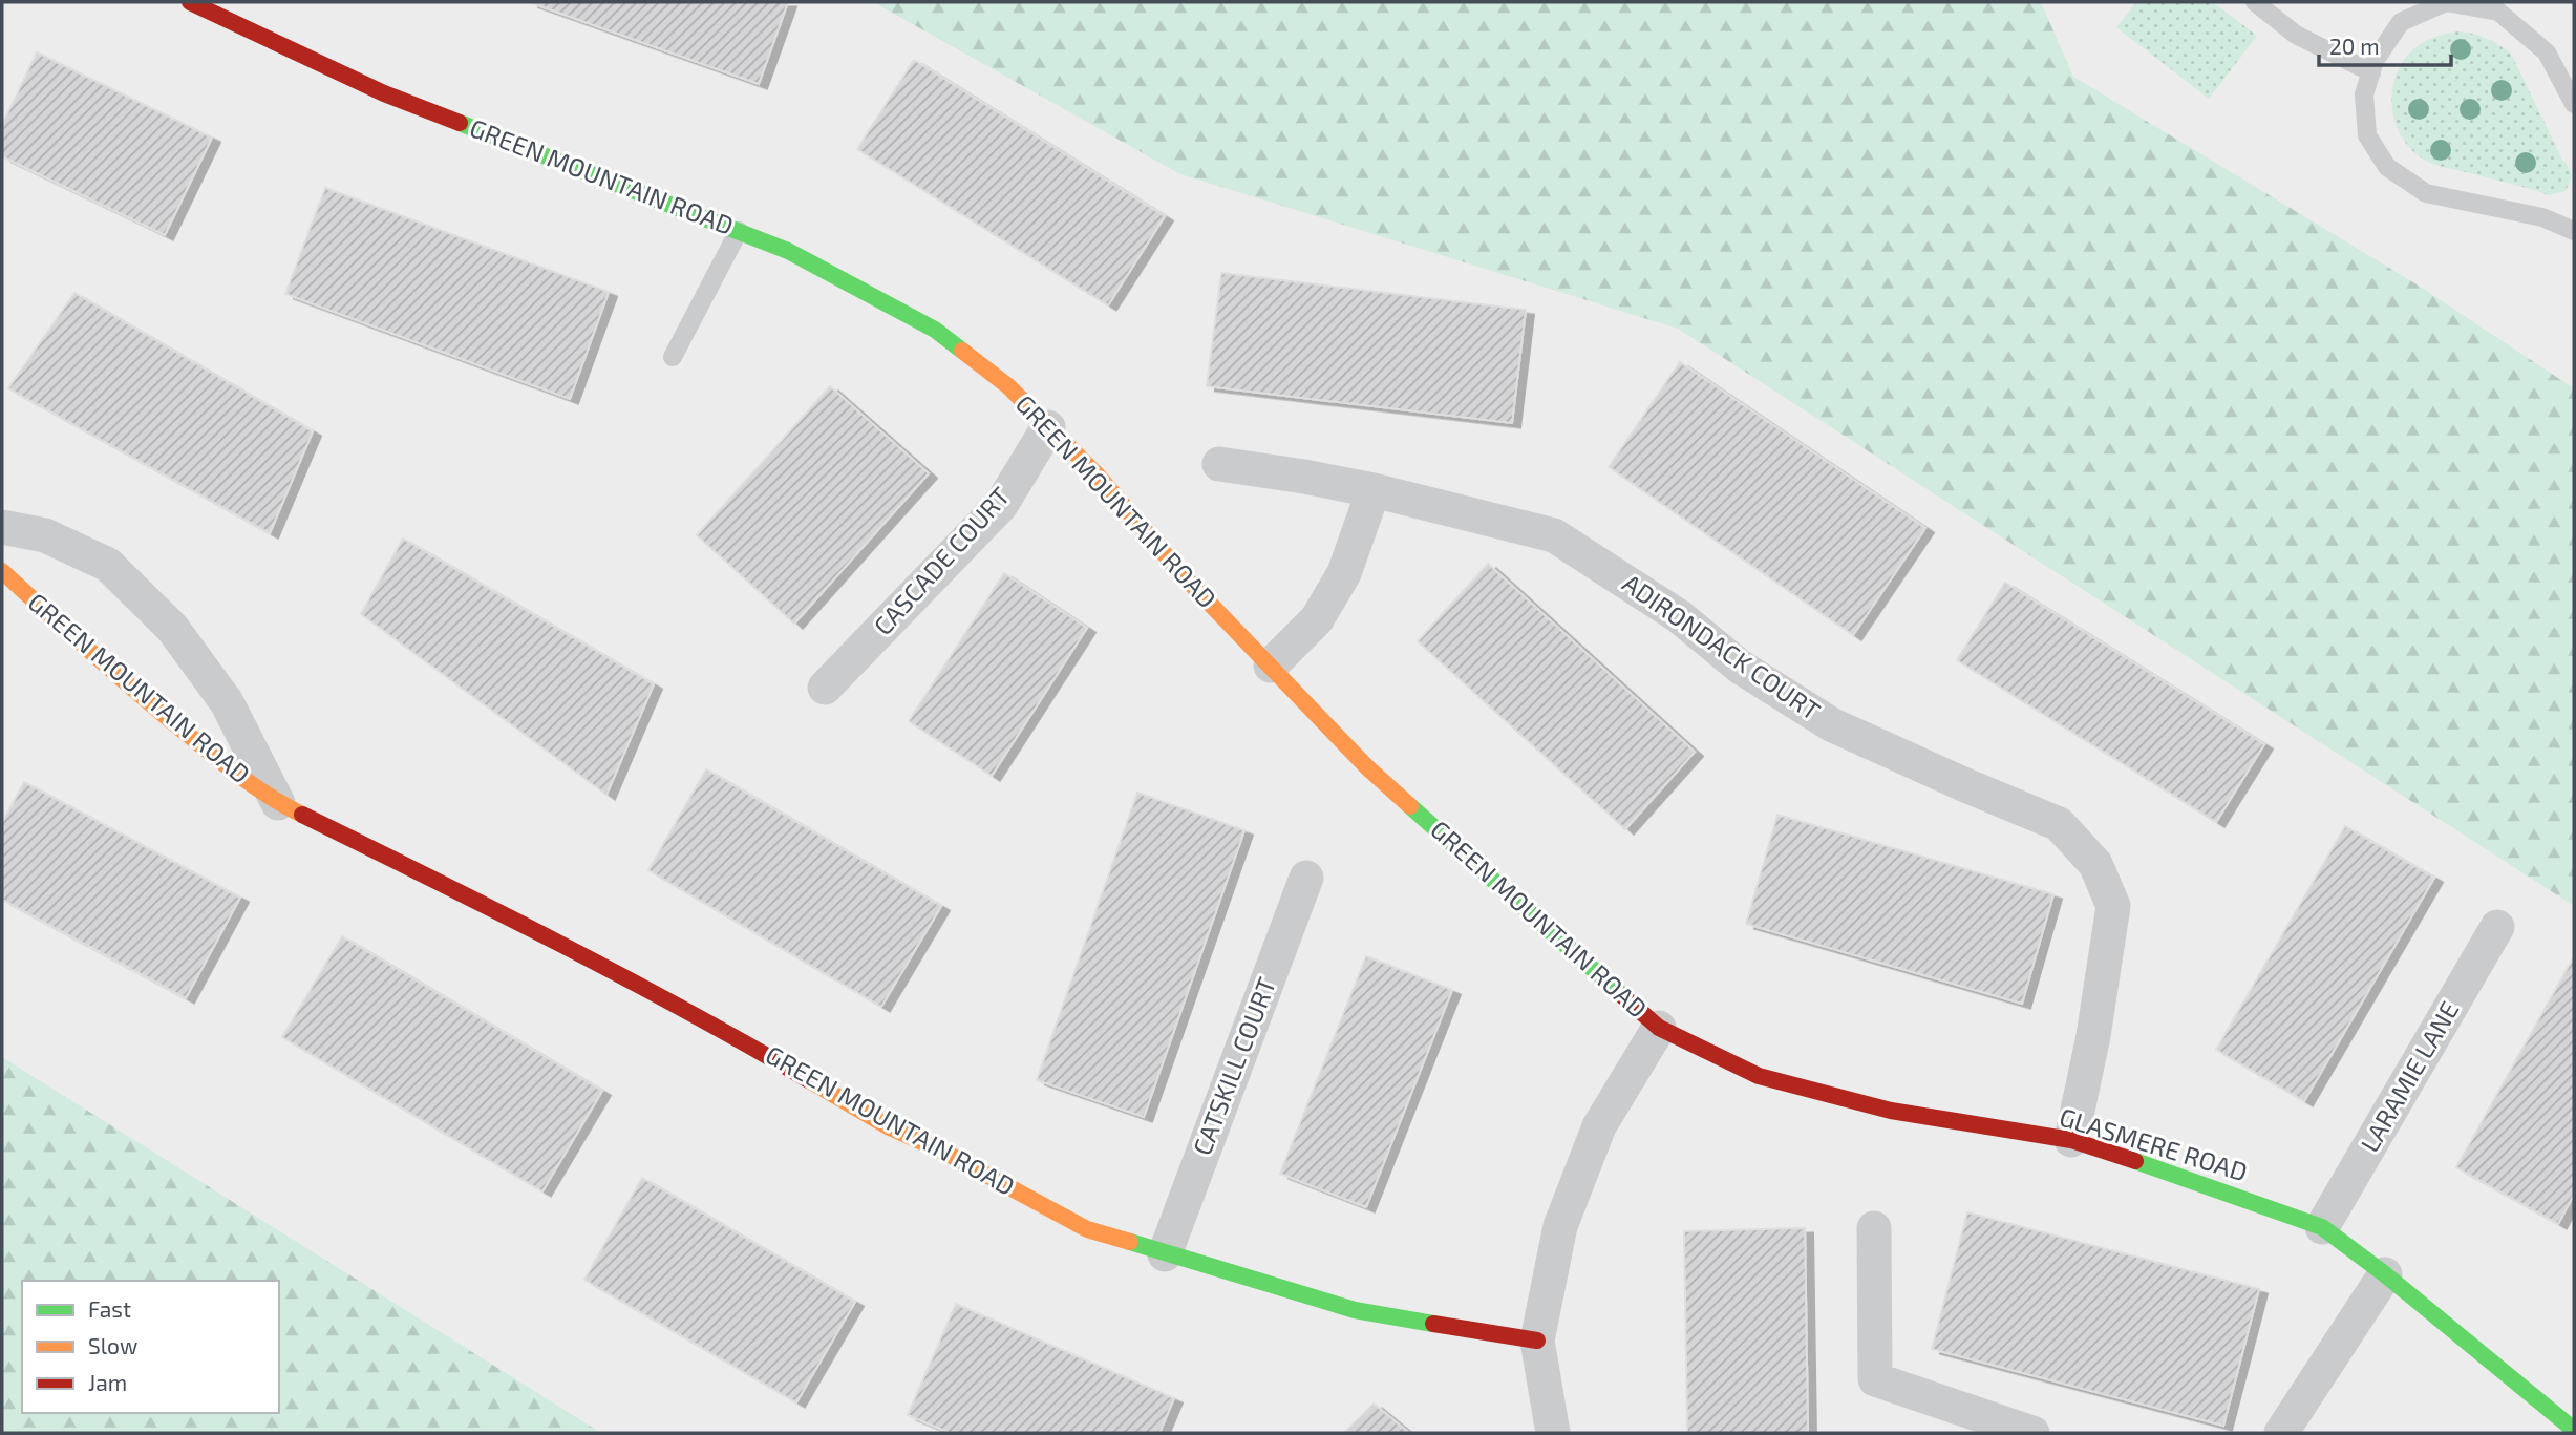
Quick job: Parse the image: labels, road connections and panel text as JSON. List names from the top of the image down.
{
  "streets": {
    "street": [
      "GREEN MOUNTAIN ROAD",
      "CASCADE COURT",
      "ADIRONDACK COURT",
      "CATSKILL COURT",
      "LARAMIE LANE",
      "GLASMERE ROAD"
    ]
  },
  "crossings": [
    ["GREEN MOUNTAIN ROAD", "CASCADE COURT"],
    ["GREEN MOUNTAIN ROAD", "CATSKILL COURT"],
    ["GREEN MOUNTAIN ROAD", "GLASMERE ROAD"],
    ["ADIRONDACK COURT", "GLASMERE ROAD"],
    ["LARAMIE LANE", "GLASMERE ROAD"]
  ],
  "legend": ["Fast", "Slow", "Jam"],
  "scale_bar": "20 m"
}
